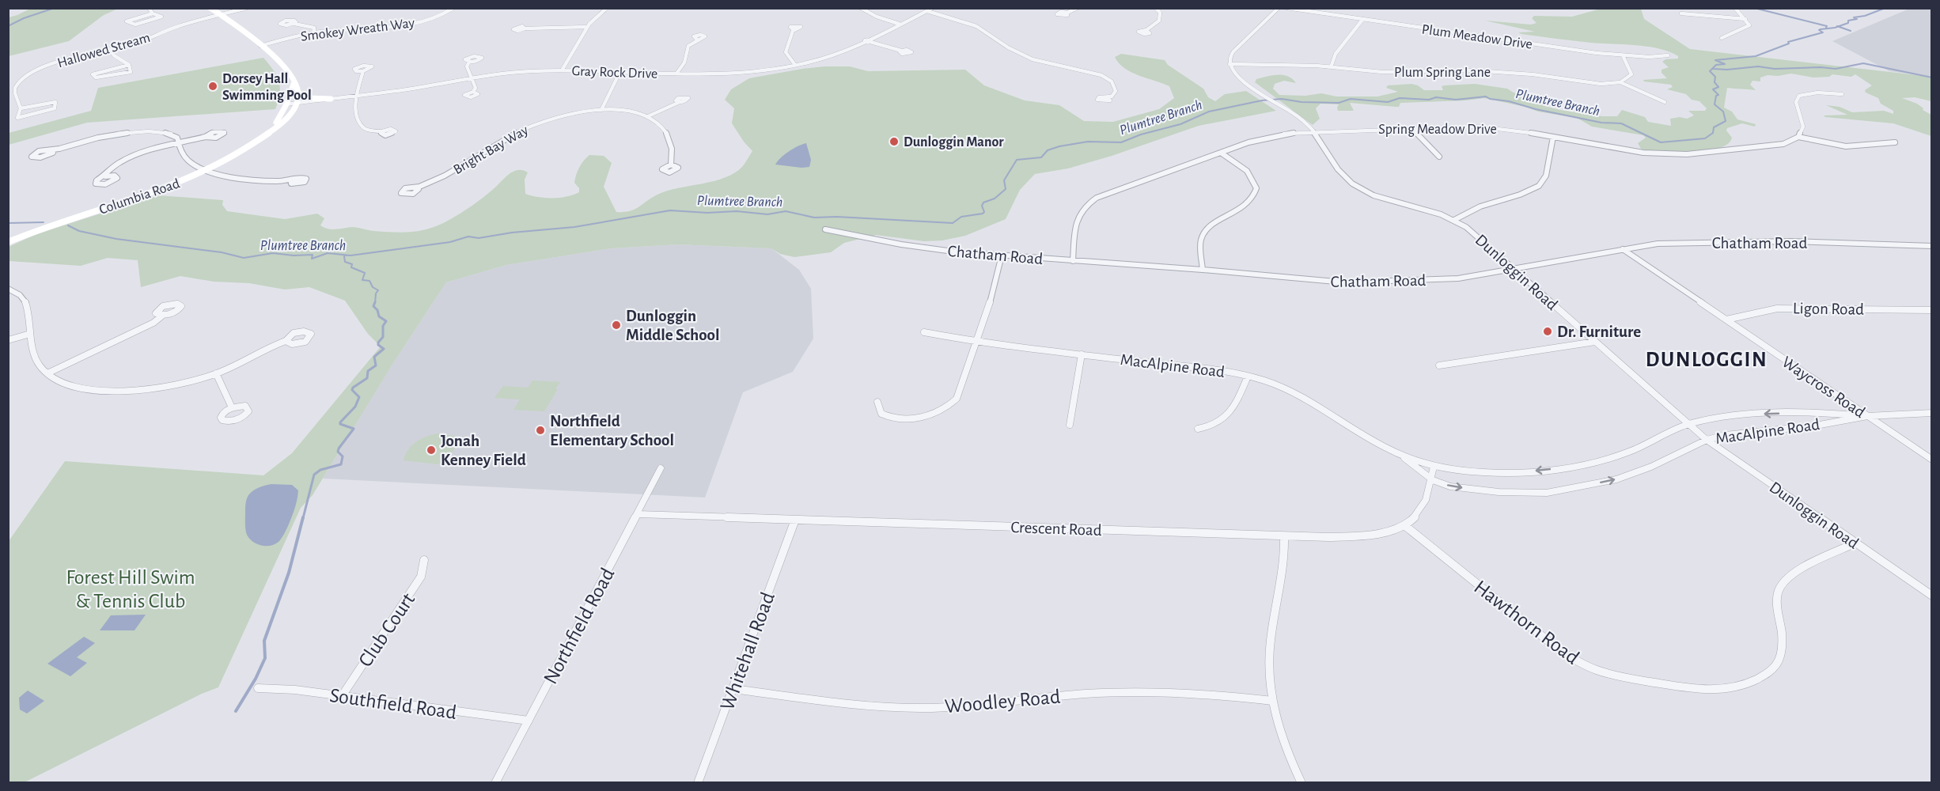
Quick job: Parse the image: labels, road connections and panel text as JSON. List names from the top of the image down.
{
  "streets": {
    "street": [
      "Smokey Wreath Way",
      "Plum Meadow Drive",
      "Hallowed Stream",
      "Gray Rock Drive",
      "Plum Spring Lane",
      "Spring Meadow Drive",
      "Bright Bay Way",
      "Columbia Road",
      "Chatham Road",
      "Dunloggin Road",
      "Ligon Road",
      "MacAlpine Road",
      "Waycross Road",
      "Crescent Road",
      "Hawthorn Road",
      "Northfield Road",
      "Club Court",
      "Whitehall Road",
      "Woodley Road",
      "Southfield Road"
    ]
  },
  "crossings": [
    ["Gray Rock Drive", "Columbia Road"],
    ["Plum Spring Lane", "Dunloggin Road"],
    ["Spring Meadow Drive", "Chatham Road"],
    ["Spring Meadow Drive", "Dunloggin Road"],
    ["Chatham Road", "Dunloggin Road"],
    ["Chatham Road", "Waycross Road"],
    ["Dunloggin Road", "MacAlpine Road"],
    ["Dunloggin Road", "Hawthorn Road"],
    ["Ligon Road", "Waycross Road"],
    ["MacAlpine Road", "Waycross Road"],
    ["Crescent Road", "Hawthorn Road"],
    ["Crescent Road", "Northfield Road"],
    ["Crescent Road", "Whitehall Road"],
    ["Northfield Road", "Southfield Road"],
    ["Club Court", "Southfield Road"],
    ["Whitehall Road", "Woodley Road"]
  ],
  "districts": ["DUNLOGGIN"],
  "water": ["Plumtree Branch"],
  "parks": ["Forest Hill Swim & Tennis Club"],
  "places": [
    "Dorsey Hall Swimming Pool",
    "Dunloggin Manor",
    "Dunloggin Middle School",
    "Dr. Furniture",
    "Northfield Elementary School",
    "Jonah Kenney Field"
  ]
}
